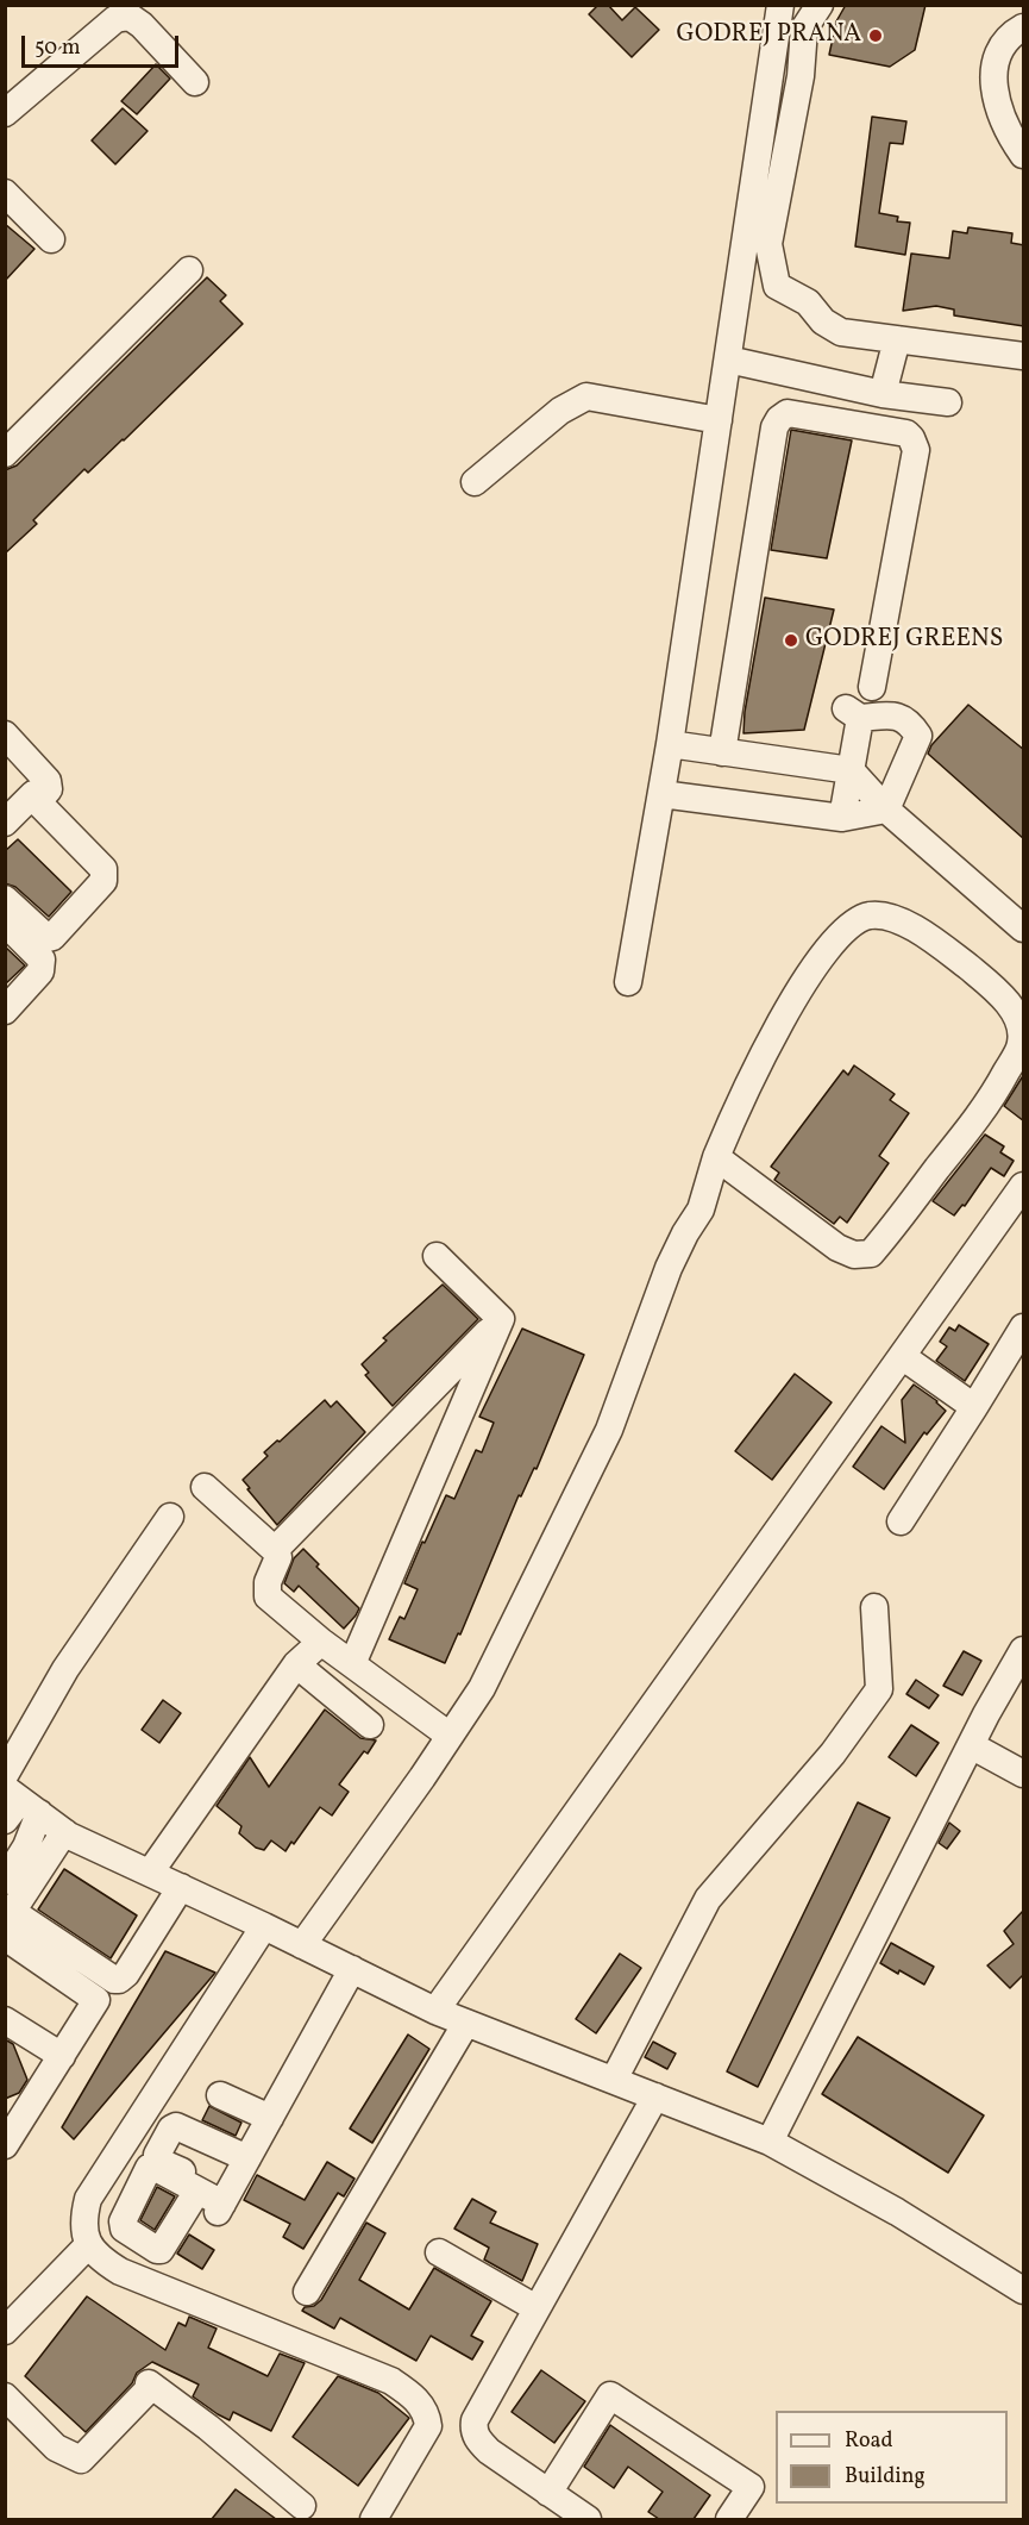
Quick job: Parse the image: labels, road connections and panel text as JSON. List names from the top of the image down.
{
  "places": ["GODREJ PRANA", "GODREJ GREENS"],
  "legend": ["Road", "Building"],
  "scale_bar": "50 m"
}
